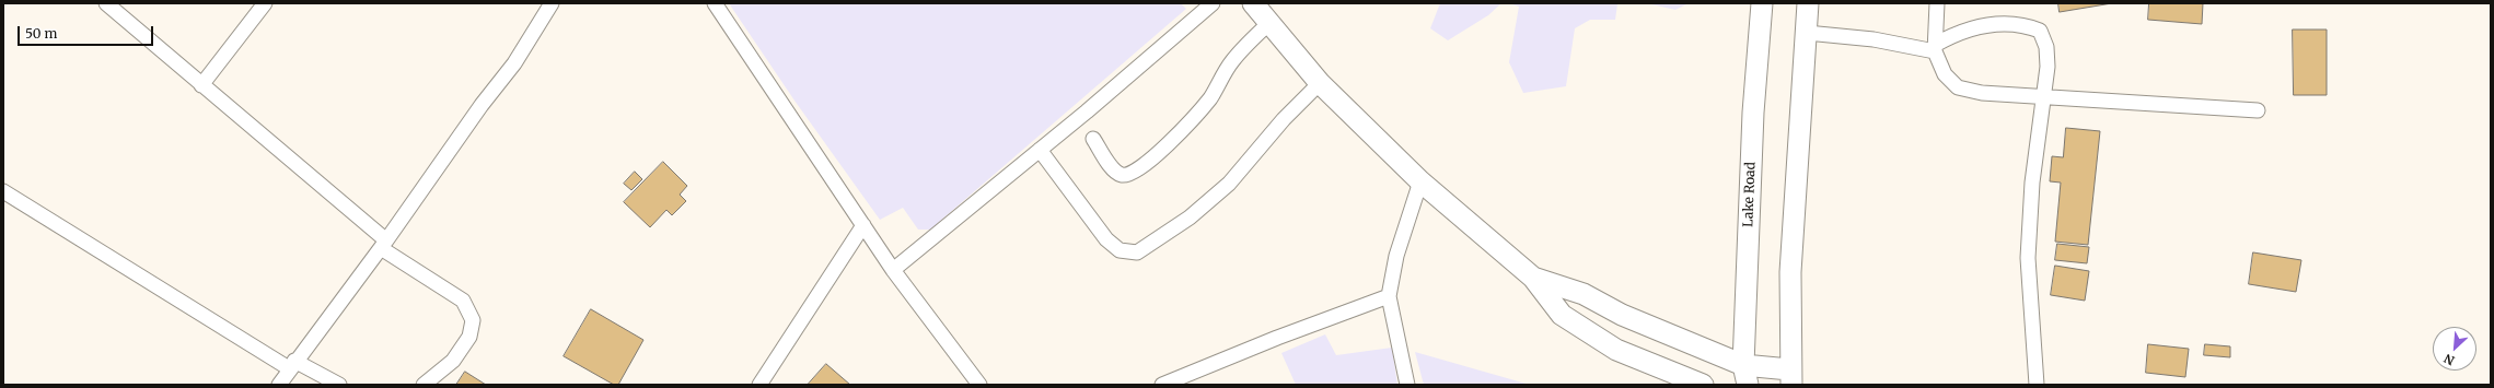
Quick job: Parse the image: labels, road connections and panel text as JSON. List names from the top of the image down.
{
  "streets": {
    "street": ["Lake Road"]
  },
  "scale_bar": "50 m",
  "north": "bottom left"
}
